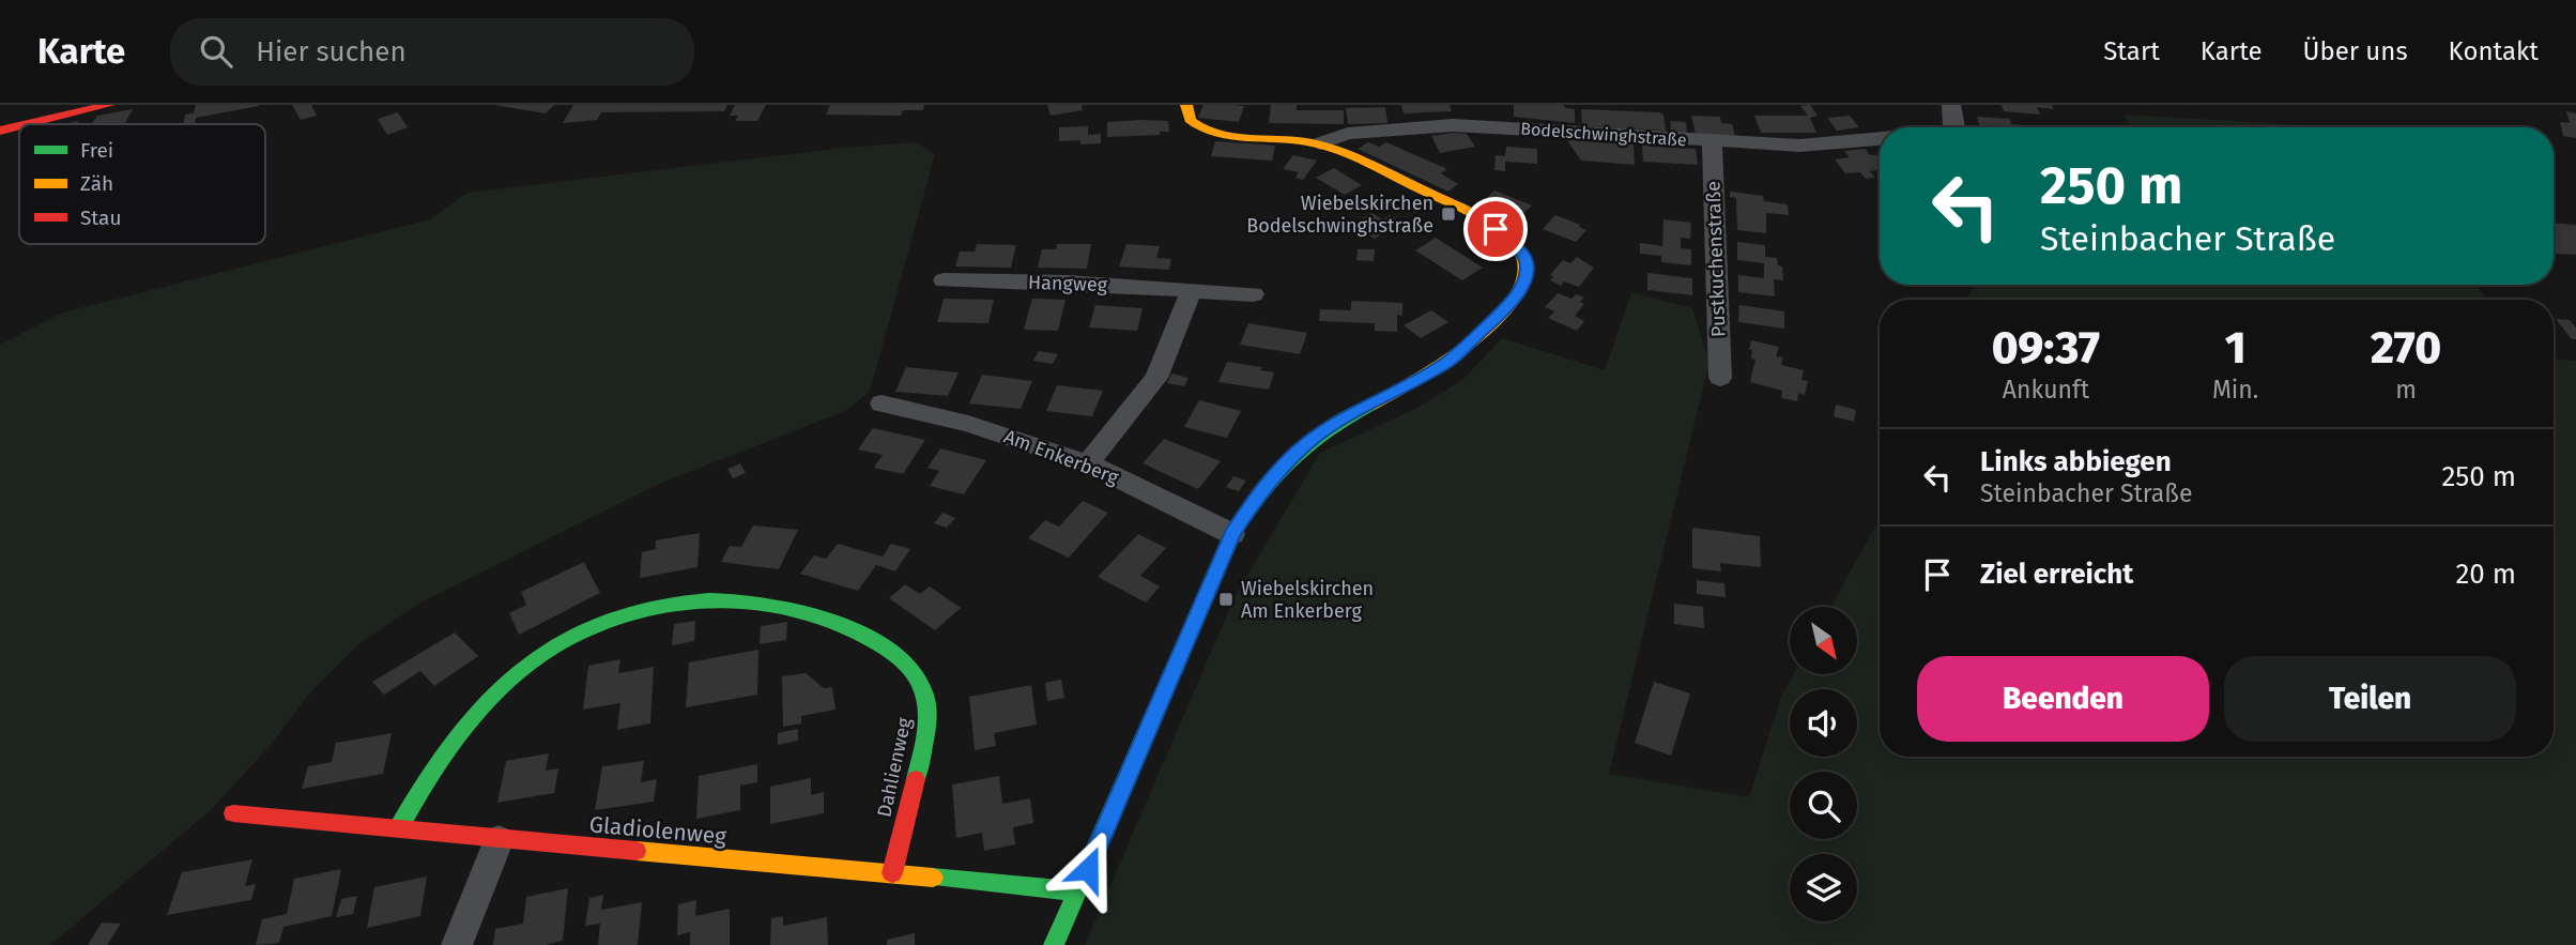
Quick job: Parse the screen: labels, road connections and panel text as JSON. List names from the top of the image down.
{
  "streets": {
    "street": [
      "Bodelschwinghstraße",
      "Pustkuchenstraße",
      "Hangweg",
      "Am Enkerberg",
      "Dahlienweg",
      "Gladiolenweg"
    ]
  },
  "crossings": [
    ["Bodelschwinghstraße", "Pustkuchenstraße"],
    ["Dahlienweg", "Gladiolenweg"]
  ],
  "places": {
    "transit": ["Wiebelskirchen Bodelschwinghstraße", "Wiebelskirchen Am Enkerberg"]
  },
  "legend": ["Frei", "Zäh", "Stau"],
  "north": "bottom right",
  "page": {
    "header": "Karte",
    "search": "Hier suchen",
    "nav": [
      "Start",
      "Karte",
      "Über uns",
      "Kontakt"
    ],
    "turn": ["250 m", "Steinbacher Straße"],
    "eta": [
      "09:37",
      "Ankunft",
      "1",
      "Min.",
      "270",
      "m"
    ],
    "list": [
      {
        "name": "Links abbiegen",
        "note": "Steinbacher Straße",
        "value": "250 m"
      },
      {
        "name": "Ziel erreicht",
        "value": "20 m"
      }
    ],
    "buttons": ["Beenden", "Teilen"]
  }
}
